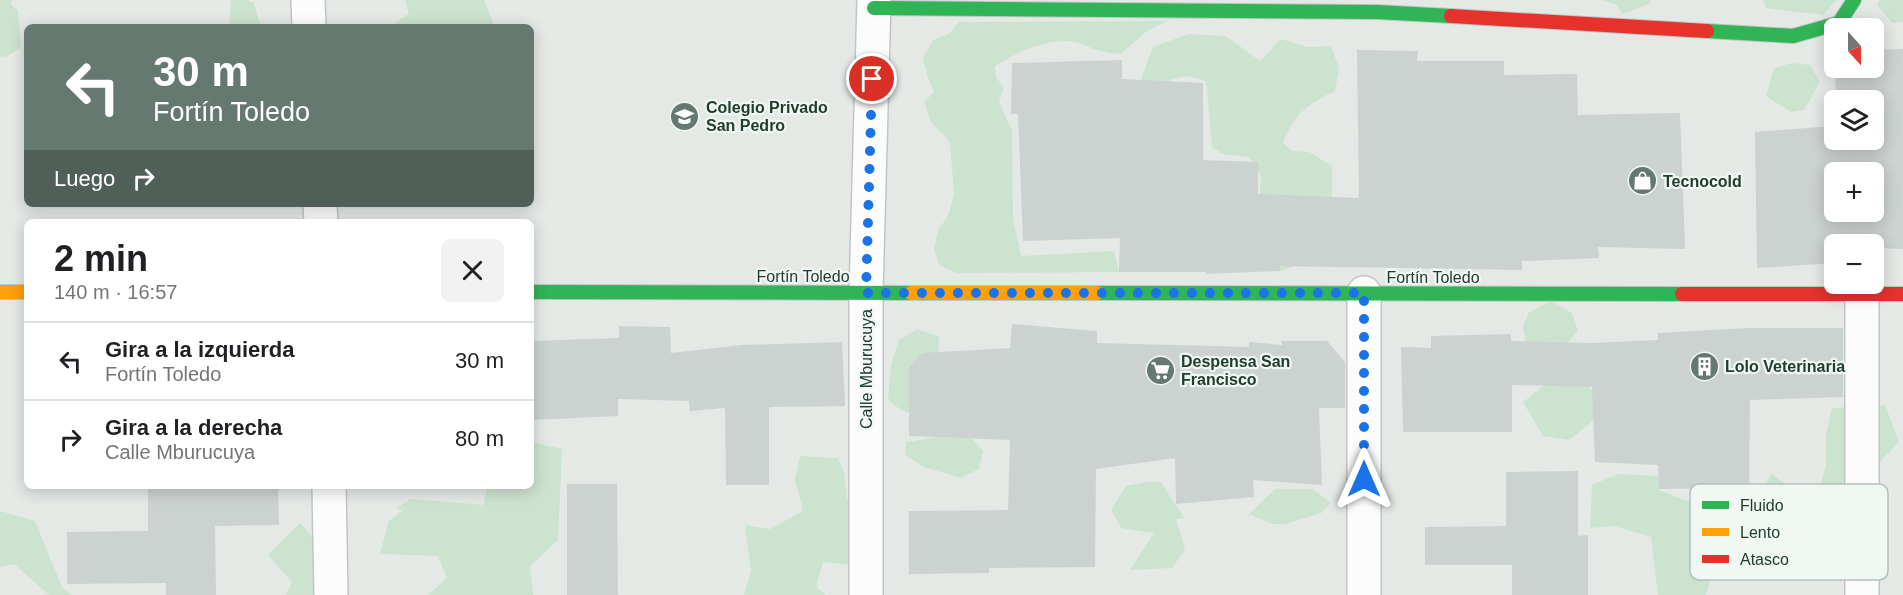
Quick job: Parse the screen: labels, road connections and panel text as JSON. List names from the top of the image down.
{
  "streets": {
    "street": ["Fortín Toledo", "Calle Mburucuya"]
  },
  "crossings": [
    ["Fortín Toledo", "Calle Mburucuya"]
  ],
  "places": {
    "school or university": ["Colegio Privado San Pedro"],
    "shop": ["Tecnocold"],
    "building": ["Lolo Veterinaria"],
    "supermarket": ["Despensa San Francisco"]
  },
  "legend": ["Fluido", "Lento", "Atasco"],
  "north": "bottom",
  "page": {
    "map_buttons": ["+", "−"],
    "turn": ["30 m", "Fortín Toledo"],
    "then": "Luego",
    "heading": ["2 min", "140 m · 16:57"],
    "list": [
      {
        "name": "Gira a la izquierda",
        "note": "Fortín Toledo",
        "value": "30 m"
      },
      {
        "name": "Gira a la derecha",
        "note": "Calle Mburucuya",
        "value": "80 m"
      }
    ]
  }
}
